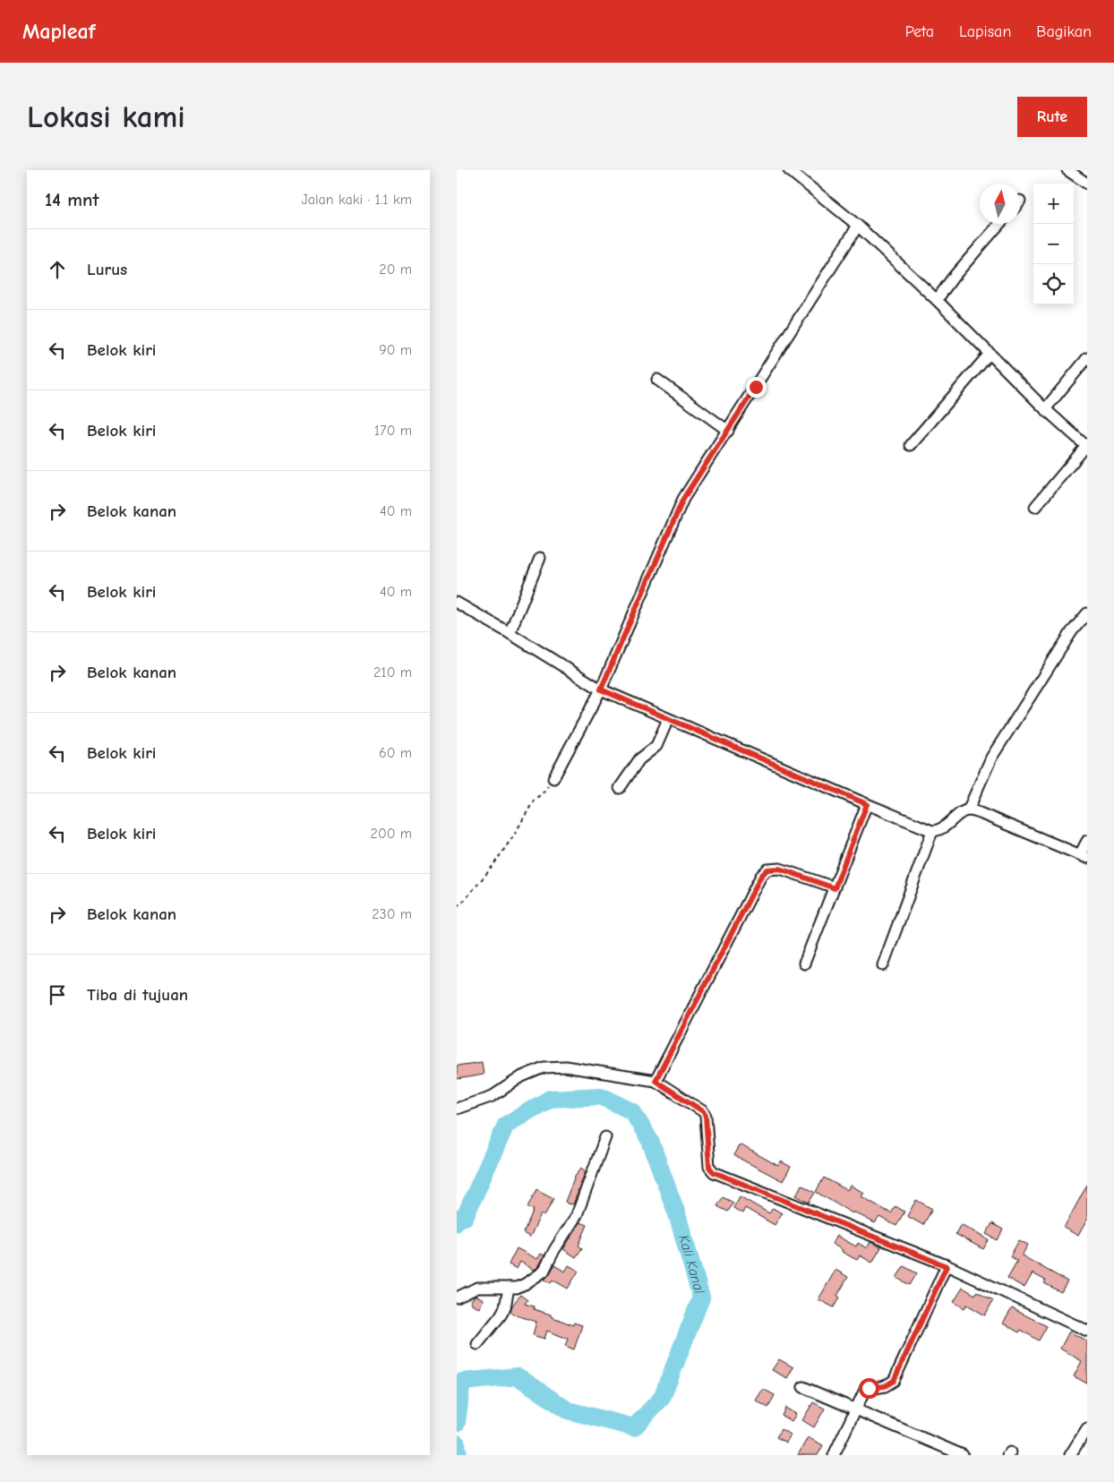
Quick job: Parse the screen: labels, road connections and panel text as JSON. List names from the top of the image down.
{
  "water": ["Kali Kanal"],
  "north": "top",
  "page": {
    "header": "Mapleaf",
    "nav": ["Peta", "Lapisan", "Bagikan"],
    "buttons": "Rute",
    "title": "Lokasi kami",
    "heading": ["14 mnt", "Jalan kaki · 1.1 km"],
    "map_buttons": ["+", "−"],
    "list": [
      ["Lurus", "20 m"],
      ["Belok kiri", "90 m"],
      ["Belok kiri", "170 m"],
      ["Belok kanan", "40 m"],
      ["Belok kiri", "40 m"],
      ["Belok kanan", "210 m"],
      ["Belok kiri", "60 m"],
      ["Belok kiri", "200 m"],
      ["Belok kanan", "230 m"],
      "Tiba di tujuan"
    ]
  }
}
